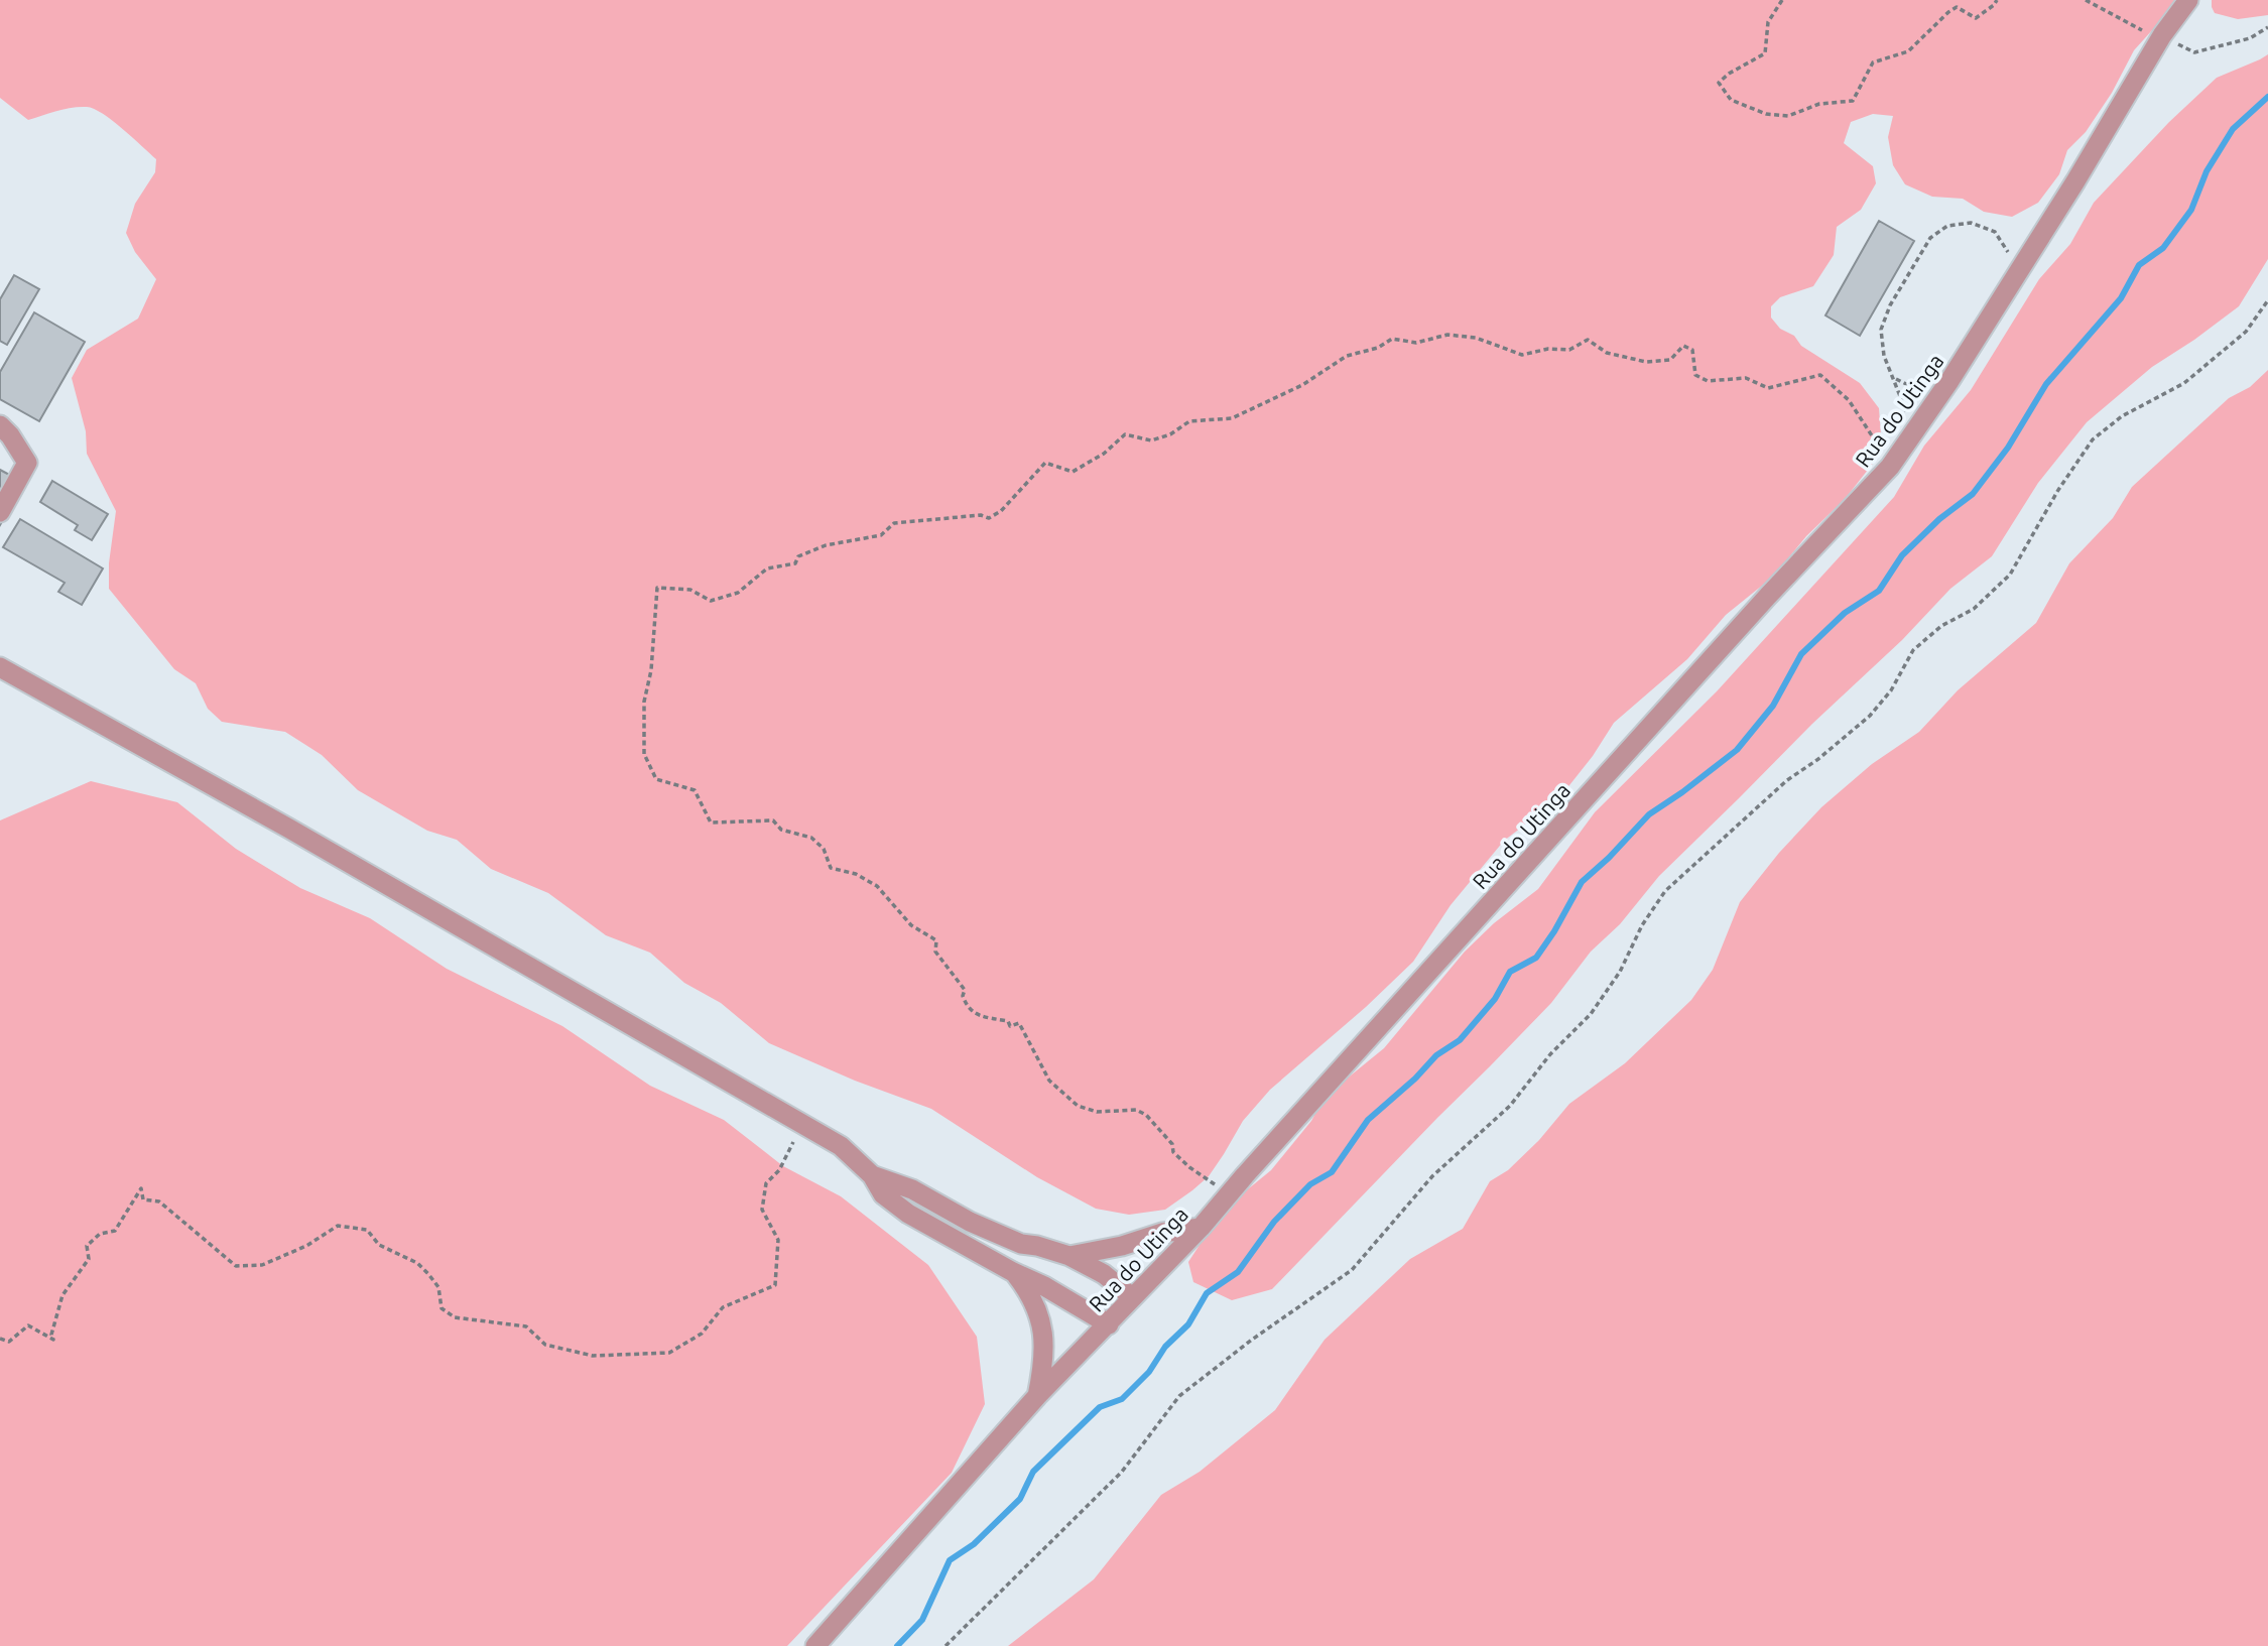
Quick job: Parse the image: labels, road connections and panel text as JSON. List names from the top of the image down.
{
  "streets": {
    "street": ["Rua do Utinga"]
  }
}
